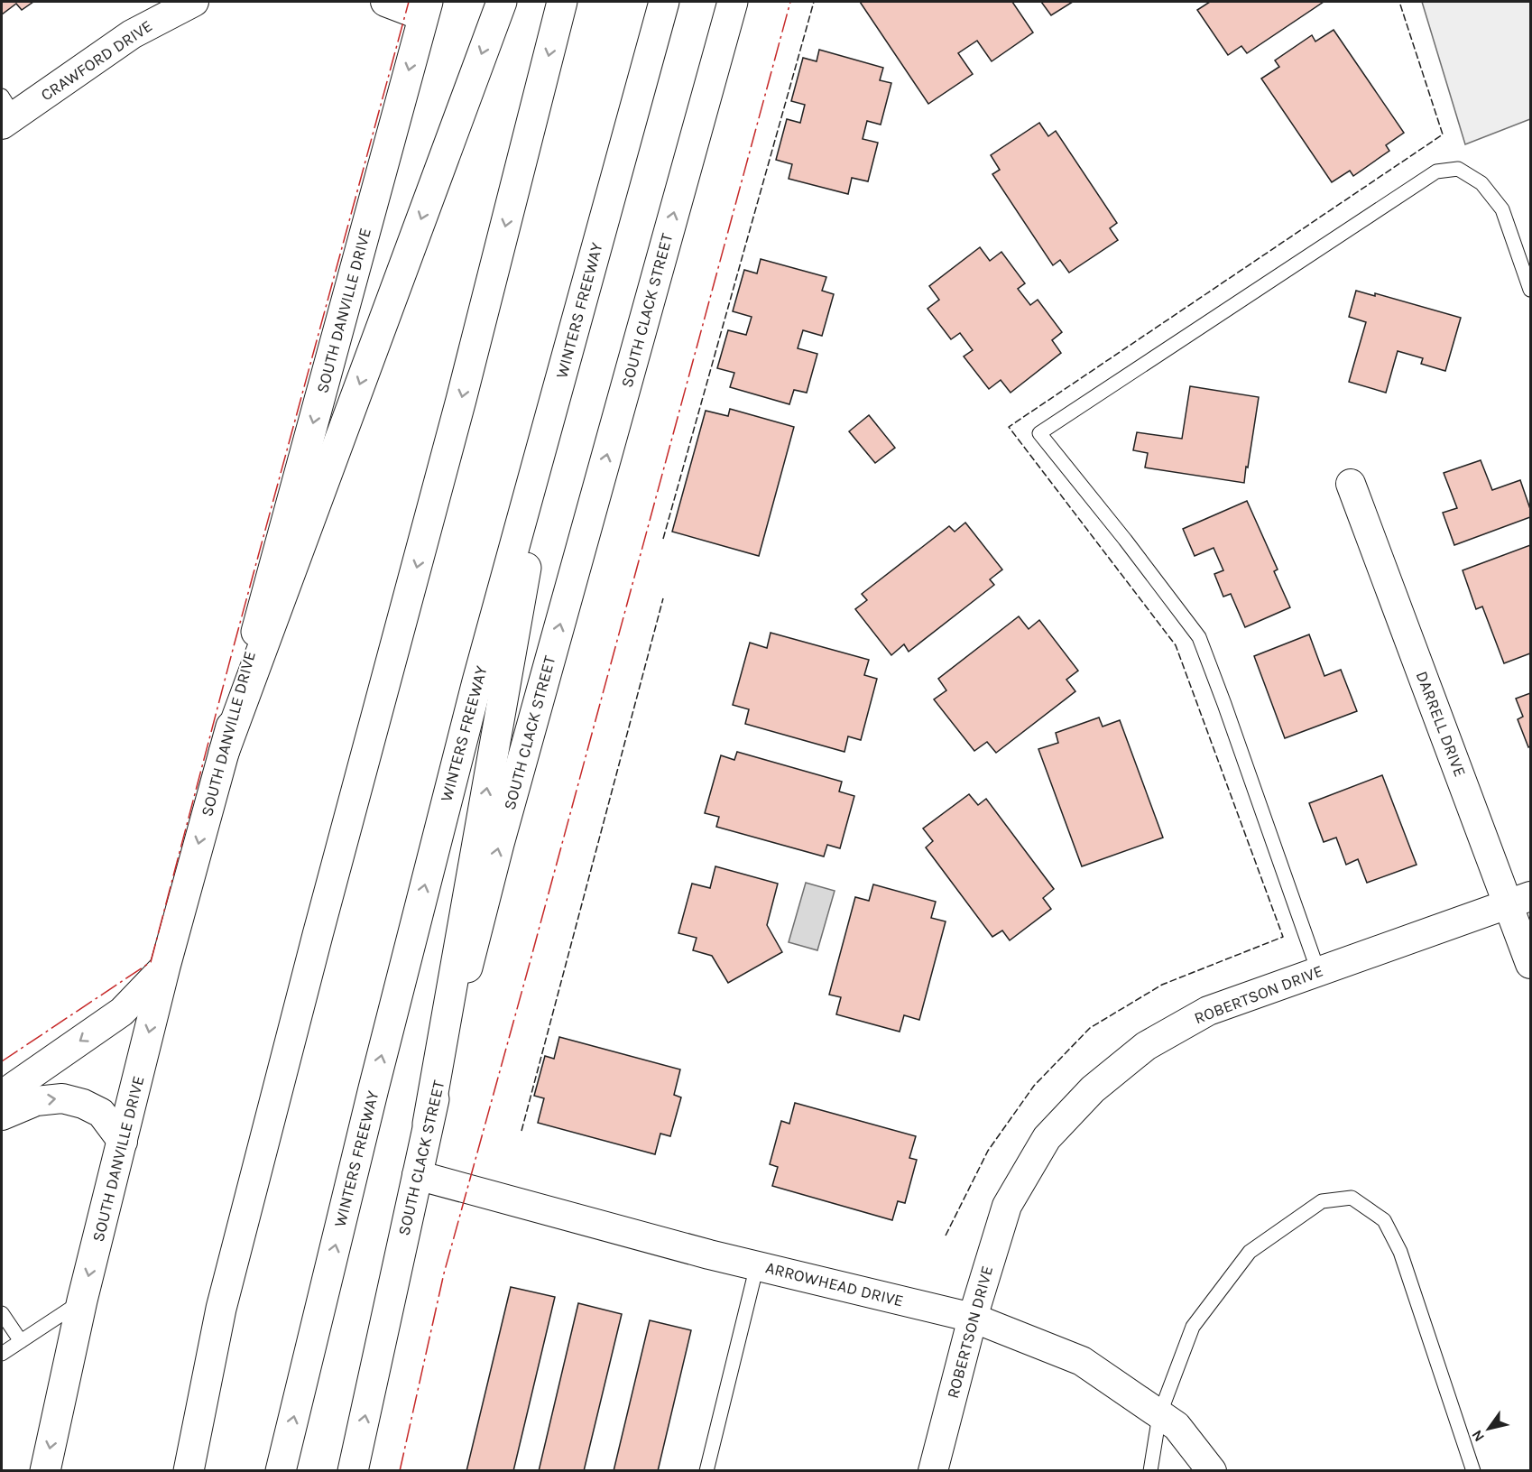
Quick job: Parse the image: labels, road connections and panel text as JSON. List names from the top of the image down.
{
  "streets": {
    "main road": ["SOUTH DANVILLE DRIVE", "WINTERS FREEWAY", "SOUTH CLACK STREET"],
    "street": [
      "CRAWFORD DRIVE",
      "DARRELL DRIVE",
      "ROBERTSON DRIVE",
      "ARROWHEAD DRIVE"
    ]
  },
  "crossings": [
    ["SOUTH CLACK STREET", "ARROWHEAD DRIVE"],
    ["DARRELL DRIVE", "ROBERTSON DRIVE"],
    ["ROBERTSON DRIVE", "ARROWHEAD DRIVE"]
  ],
  "north": "bottom left"
}
